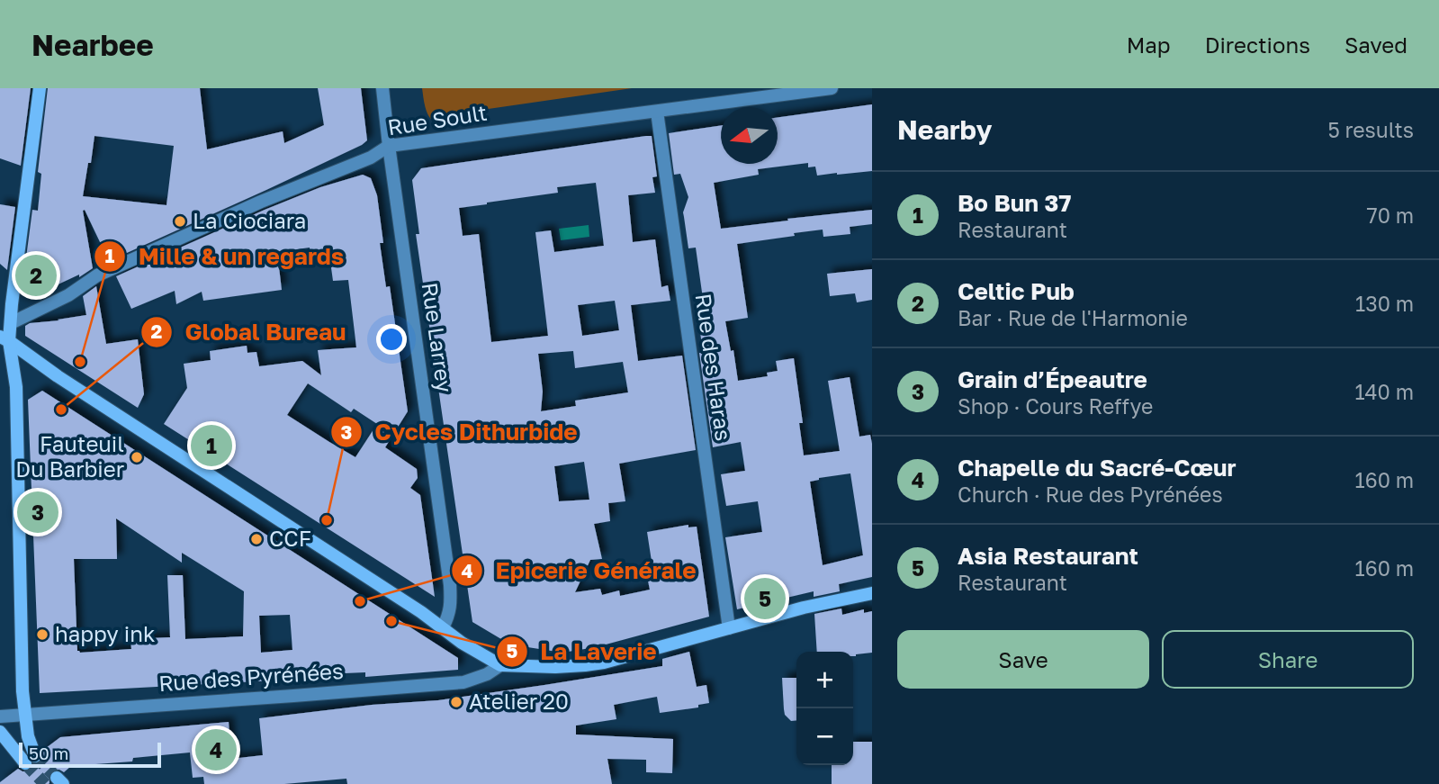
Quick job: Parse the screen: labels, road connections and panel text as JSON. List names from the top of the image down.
{
  "streets": {
    "street": [
      "Rue Soult",
      "Rue Larrey",
      "Rue des Haras",
      "Rue des Pyrénées"
    ]
  },
  "crossings": [
    ["Rue Soult", "Rue Larrey"],
    ["Rue Soult", "Rue des Haras"]
  ],
  "places": [
    "La Ciociara",
    "Mille & un regards",
    "Global Bureau",
    "Fauteuil Du Barbier",
    "Cycles Dithurbide",
    "CCF",
    "Epicerie Générale",
    "La Laverie",
    "happy ink",
    "Atelier 20"
  ],
  "scale_bar": "50 m",
  "north": "left",
  "page": {
    "header": "Nearbee",
    "nav": ["Map", "Directions", "Saved"],
    "heading": ["Nearby", "5 results"],
    "list": [
      {
        "mark": "1",
        "name": "Bo Bun 37",
        "note": "Restaurant",
        "value": "70 m"
      },
      {
        "mark": "2",
        "name": "Celtic Pub",
        "note": "Bar · Rue de l'Harmonie",
        "value": "130 m"
      },
      {
        "mark": "3",
        "name": "Grain d’Épeautre",
        "note": "Shop · Cours Reffye",
        "value": "140 m"
      },
      {
        "mark": "4",
        "name": "Chapelle du Sacré-Cœur",
        "note": "Church · Rue des Pyrénées",
        "value": "160 m"
      },
      {
        "mark": "5",
        "name": "Asia Restaurant",
        "note": "Restaurant",
        "value": "160 m"
      }
    ],
    "pins": [
      "2",
      "1",
      "3",
      "5",
      "4"
    ],
    "buttons": ["Save", "Share"],
    "map_buttons": ["+", "−"],
    "scale": "50 m"
  }
}
